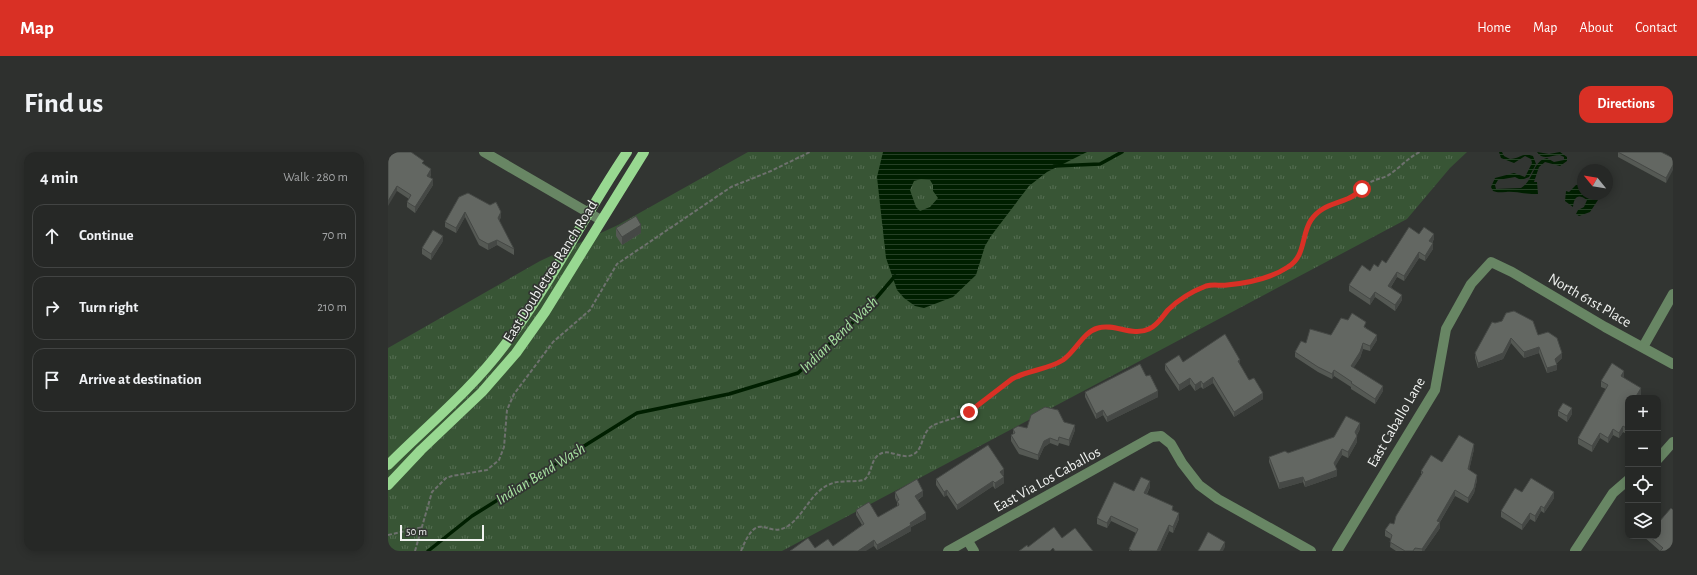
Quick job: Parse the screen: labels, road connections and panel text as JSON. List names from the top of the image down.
{
  "streets": {
    "main road": ["East Doubletree Ranch Road"],
    "street": ["North 61st Place", "East Caballo Lane", "East Via Los Caballos"]
  },
  "crossings": [
    ["North 61st Place", "East Caballo Lane"]
  ],
  "water": ["Indian Bend Wash"],
  "scale_bar": "50 m",
  "north": "top left",
  "page": {
    "header": "Map",
    "nav": [
      "Home",
      "Map",
      "About",
      "Contact"
    ],
    "buttons": "Directions",
    "title": "Find us",
    "heading": ["4 min", "Walk · 280 m"],
    "list": [
      ["Continue", "70 m"],
      ["Turn right", "210 m"],
      "Arrive at destination"
    ],
    "map_buttons": ["+", "−"],
    "scale": "50 m"
  }
}
